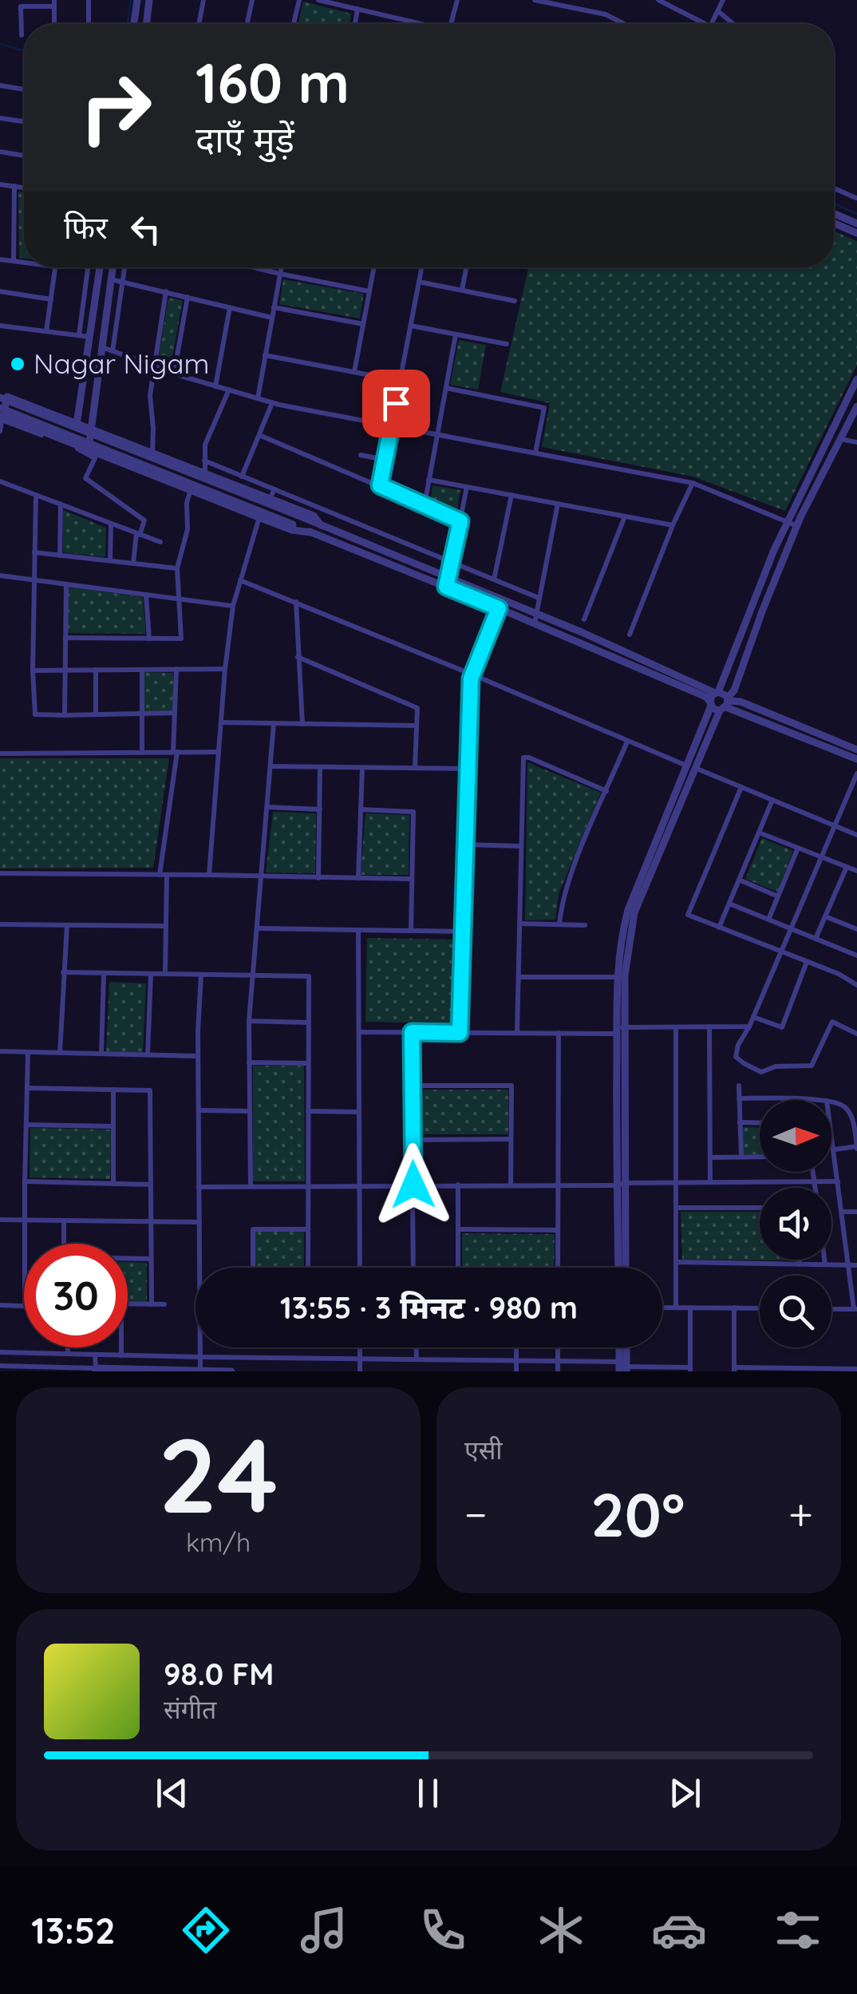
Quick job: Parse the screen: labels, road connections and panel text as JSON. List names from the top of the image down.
{
  "places": ["Nagar Nigam"],
  "north": "right",
  "page": {
    "turn": ["160 m", "दाएँ मुड़ें"],
    "then": "फिर",
    "limit": "30",
    "trip": "13:55 · 3 मिनट · 980 m",
    "tile": [
      ["24", "km/h"],
      "एसी"
    ],
    "heat": ["−", "20°", "+"],
    "song": ["98.0 FM", "संगीत"],
    "tabs": "13:52"
  }
}
